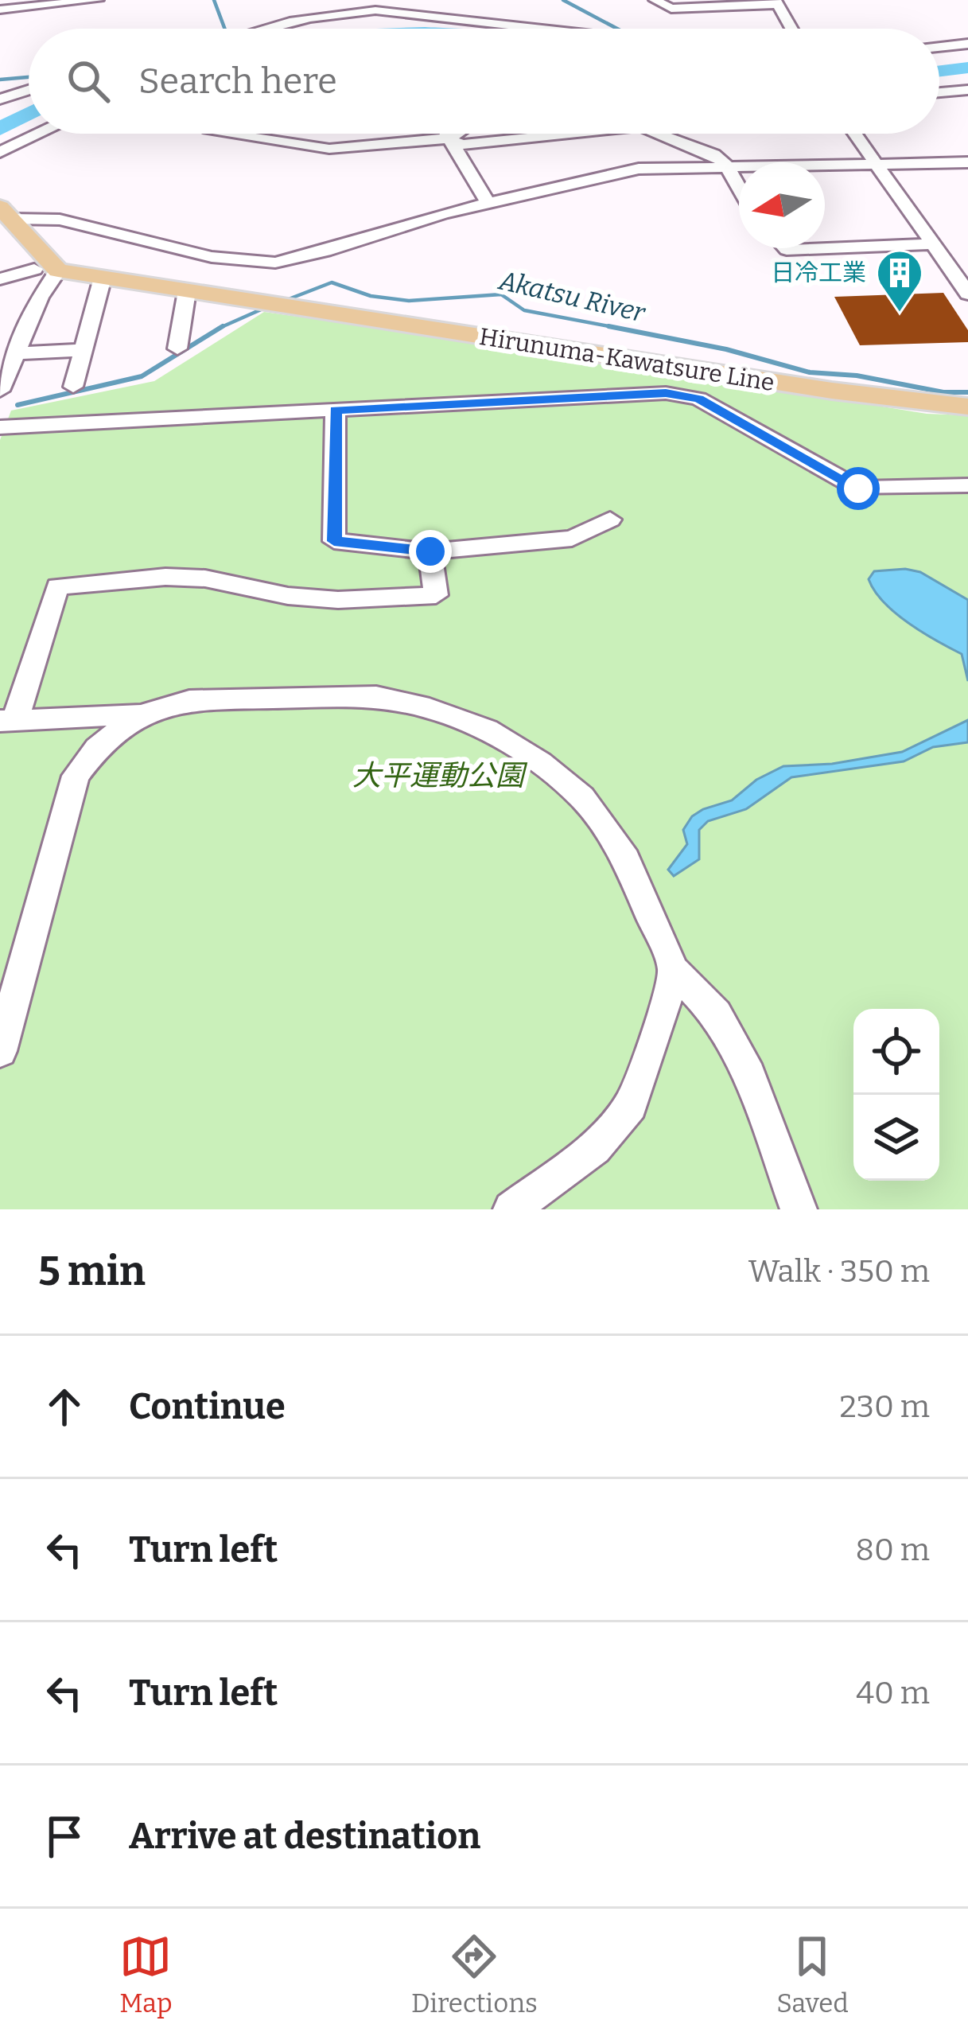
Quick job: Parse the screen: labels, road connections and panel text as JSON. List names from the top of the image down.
{
  "streets": {
    "main road": ["Hirunuma-Kawatsure Line"]
  },
  "water": ["Akatsu River"],
  "parks": ["大平運動公園"],
  "places": {
    "building": ["日冷工業"]
  },
  "north": "left",
  "page": {
    "search": "Search here",
    "heading": ["5 min", "Walk · 350 m"],
    "list": [
      ["Continue", "230 m"],
      ["Turn left", "80 m"],
      ["Turn left", "40 m"],
      "Arrive at destination"
    ],
    "nav": ["Map", "Directions", "Saved"]
  }
}
